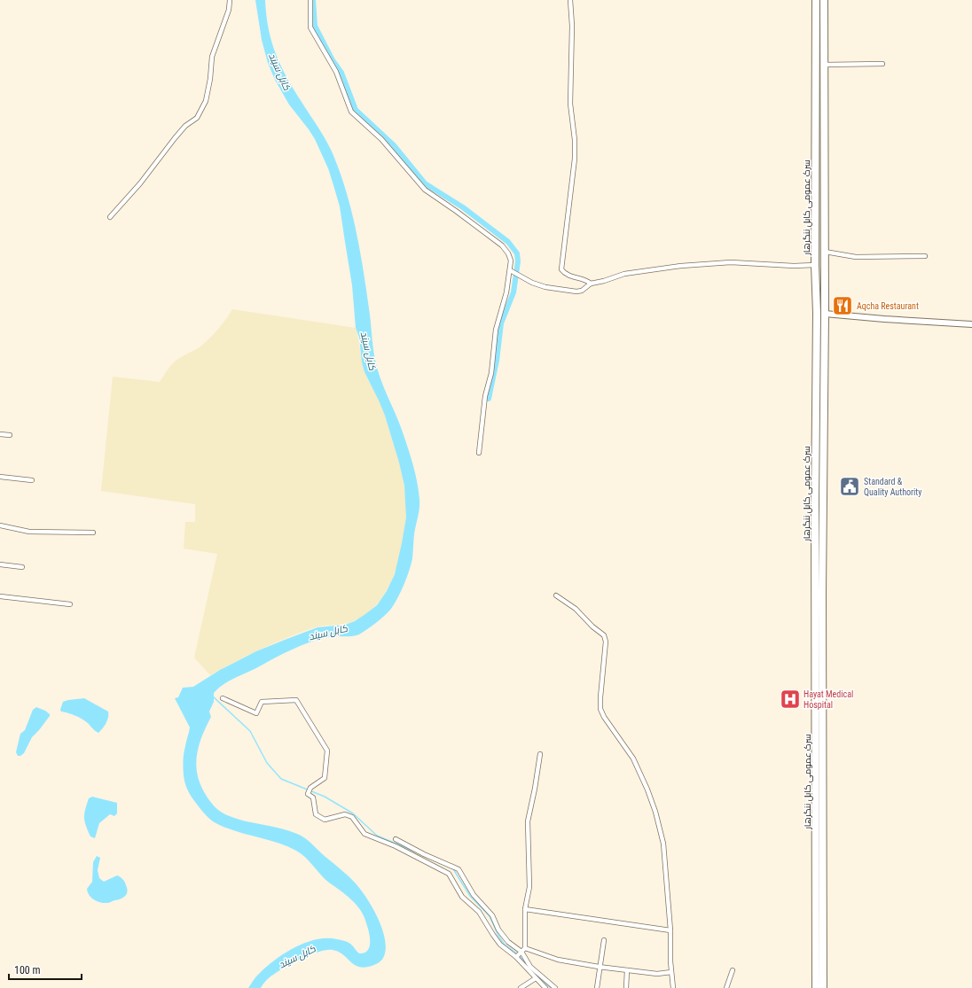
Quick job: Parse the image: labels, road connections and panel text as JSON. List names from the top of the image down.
{
  "streets": {
    "highway": ["سرک عمومی کابل ننگرهار"]
  },
  "water": ["کابل سيند"],
  "places": {
    "restaurant": ["Aqcha Restaurant"],
    "public building": ["Standard & Quality Authority"],
    "hospital": ["Hayat Medical Hospital"]
  },
  "scale_bar": "100 m"
}
